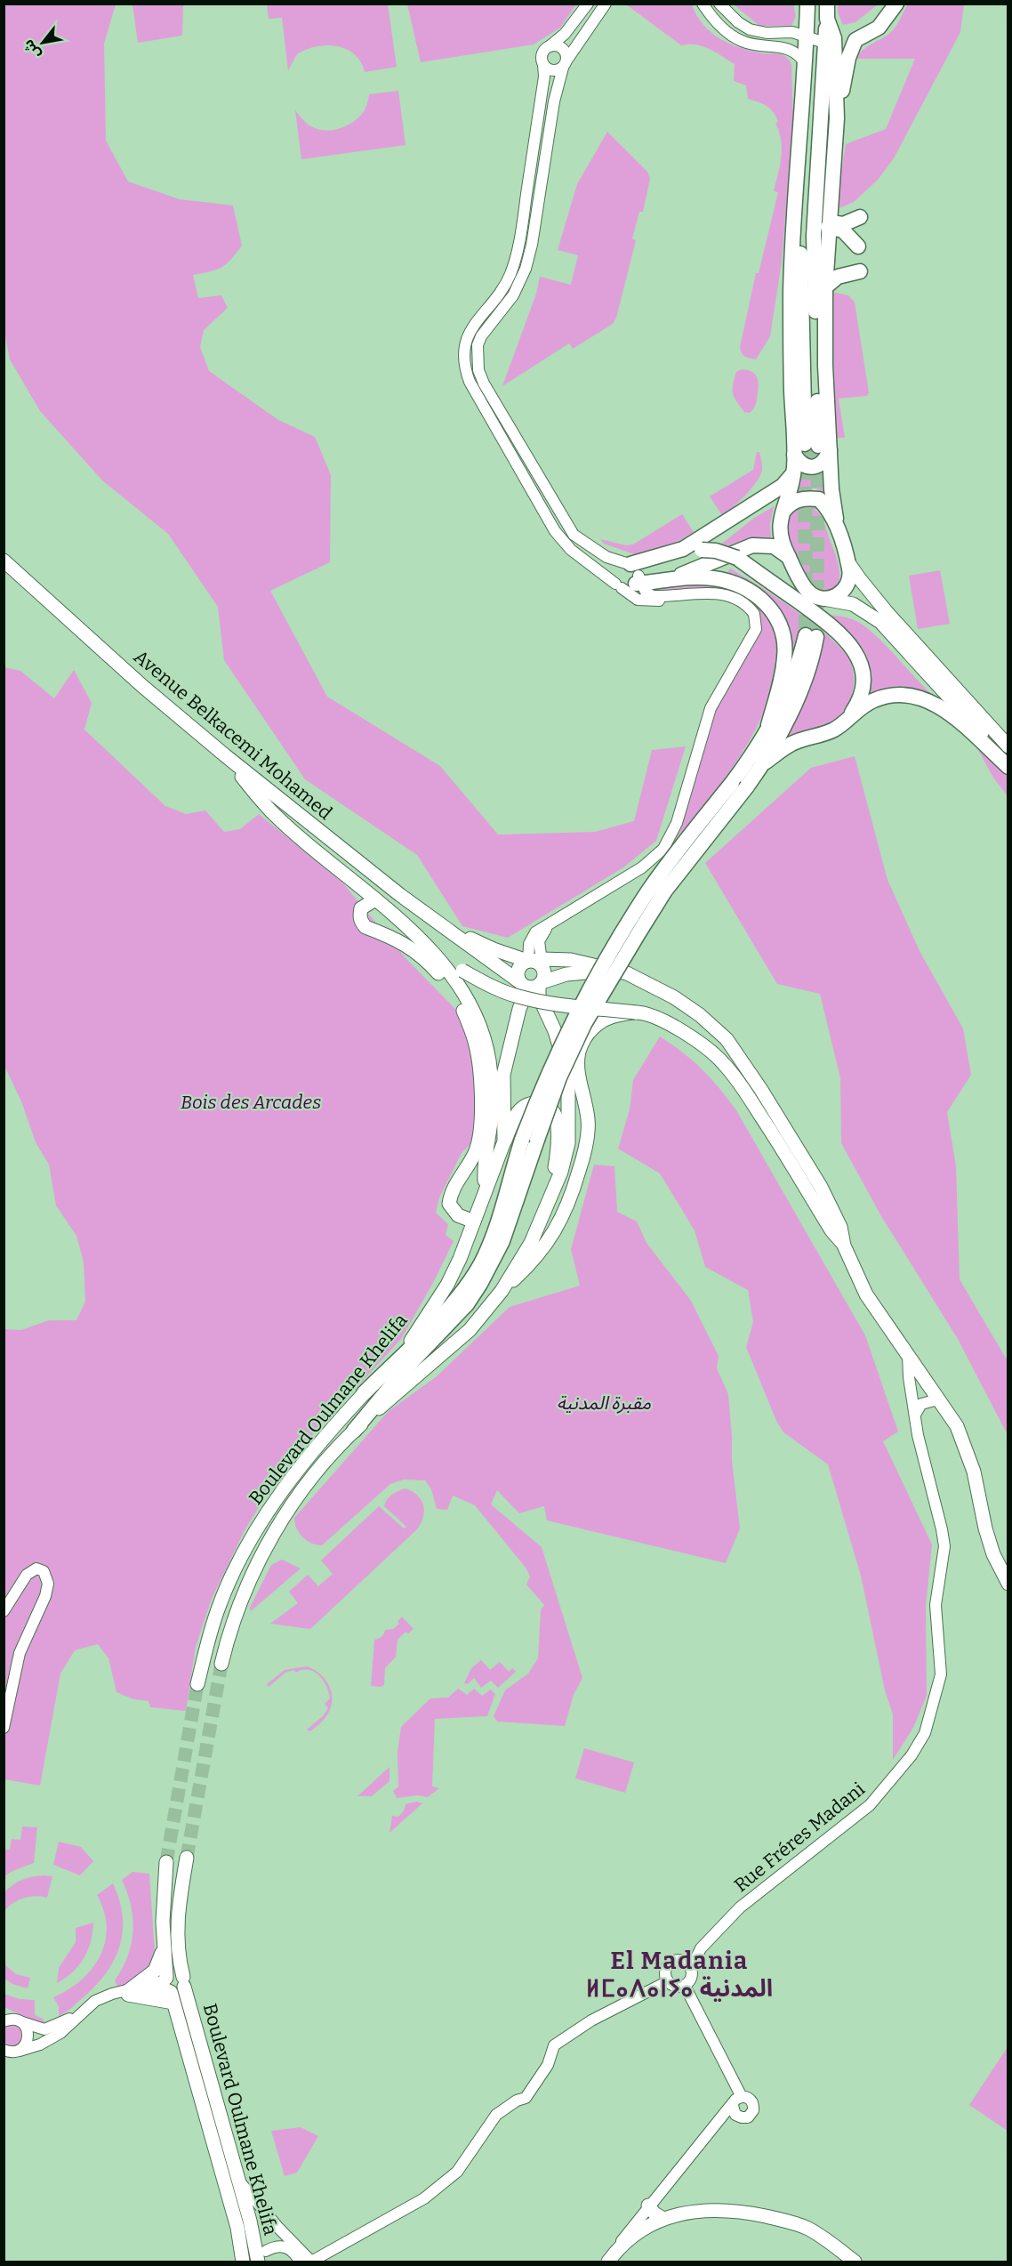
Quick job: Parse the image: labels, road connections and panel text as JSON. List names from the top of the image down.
{
  "streets": {
    "main road": ["Avenue Belkacemi Mohamed", "Boulevard Oulmane Khelifa"],
    "street": ["Rue Fréres Madani"]
  },
  "districts": ["El Madania ⵍⵎⴰⴷⴰⵏⵢⴰ المدنية"],
  "parks": ["Bois des Arcades", "مقبرة المدنية"],
  "north": "bottom left"
}
